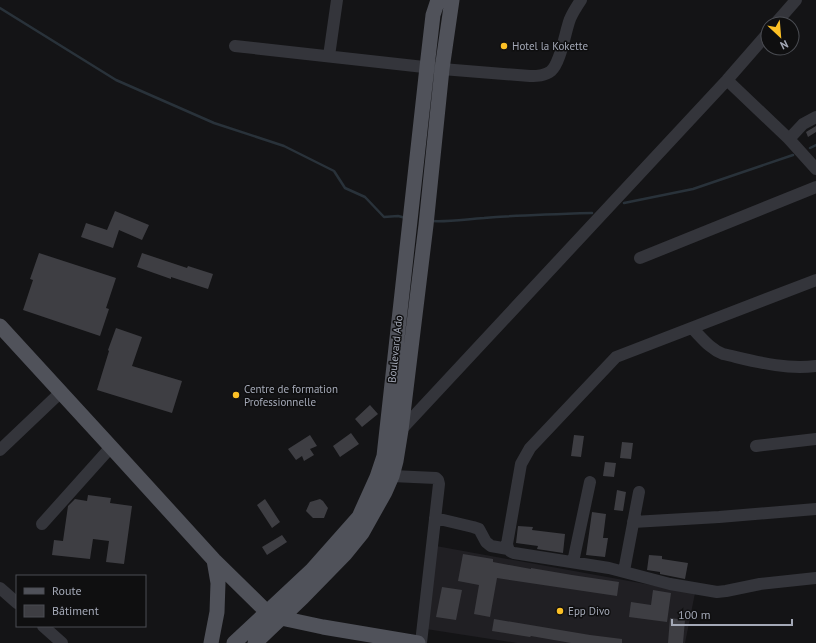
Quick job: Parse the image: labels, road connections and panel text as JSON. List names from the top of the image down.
{
  "streets": {
    "main road": ["Boulevard Ado"]
  },
  "places": ["Hotel la Kokette", "Centre de formation Professionnelle", "Epp Divo"],
  "legend": ["Route", "Bâtiment"],
  "scale_bar": "100 m",
  "north": "bottom right"
}
